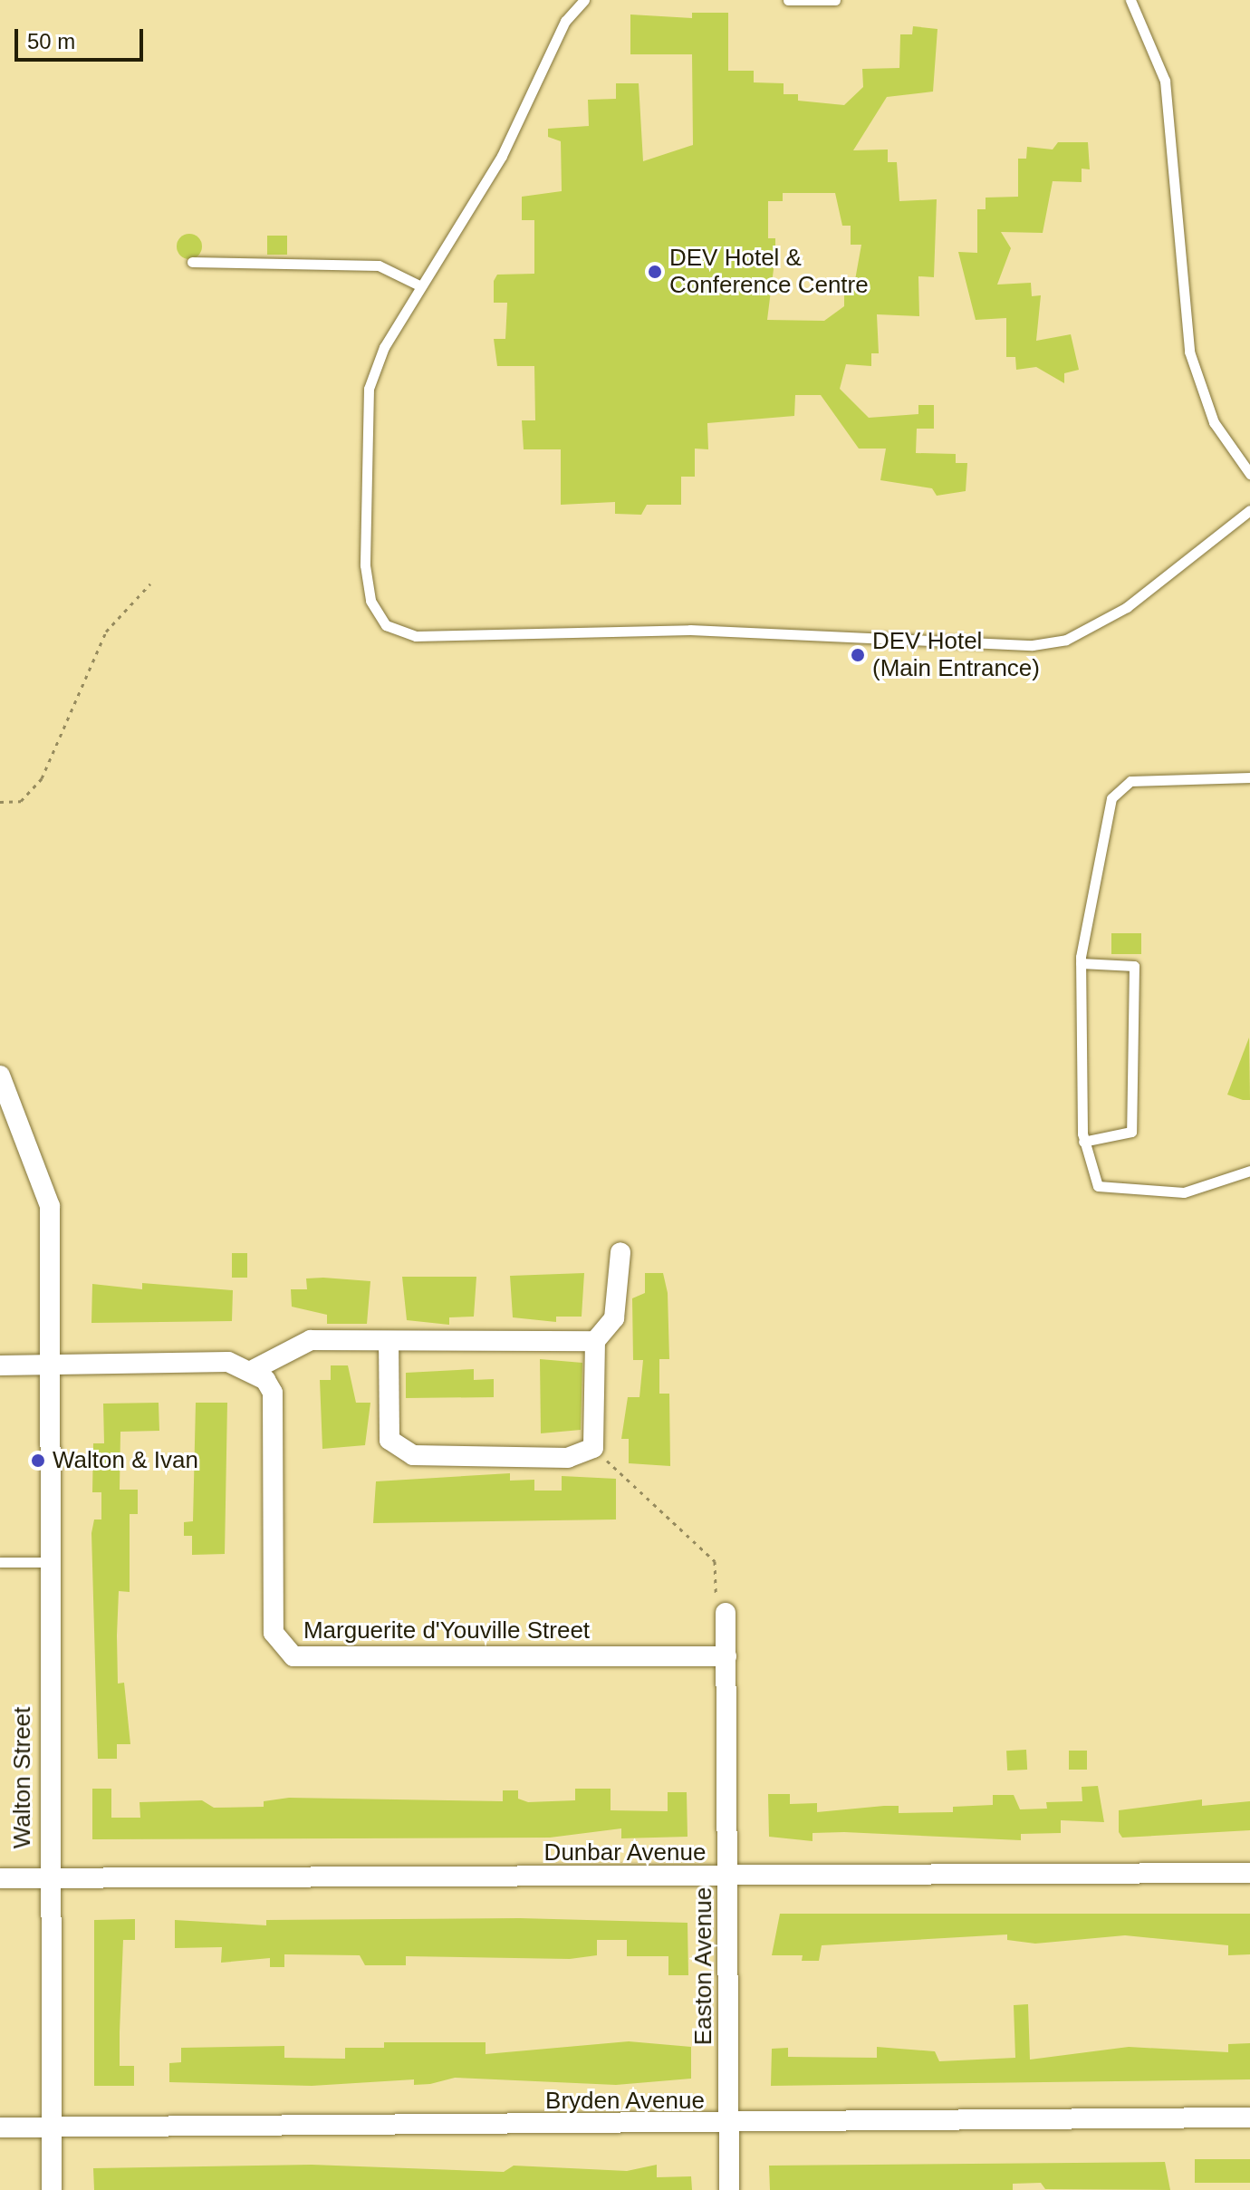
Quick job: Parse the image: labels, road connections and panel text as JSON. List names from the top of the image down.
{
  "streets": {
    "street": [
      "Marguerite d'Youville Street",
      "Walton Street",
      "Dunbar Avenue",
      "Easton Avenue",
      "Bryden Avenue"
    ]
  },
  "crossings": [
    ["Marguerite d'Youville Street", "Easton Avenue"],
    ["Walton Street", "Dunbar Avenue"],
    ["Walton Street", "Bryden Avenue"],
    ["Dunbar Avenue", "Easton Avenue"],
    ["Easton Avenue", "Bryden Avenue"]
  ],
  "places": ["DEV Hotel & Conference Centre", "DEV Hotel (Main Entrance)", "Walton & Ivan"],
  "scale_bar": "50 m"
}
